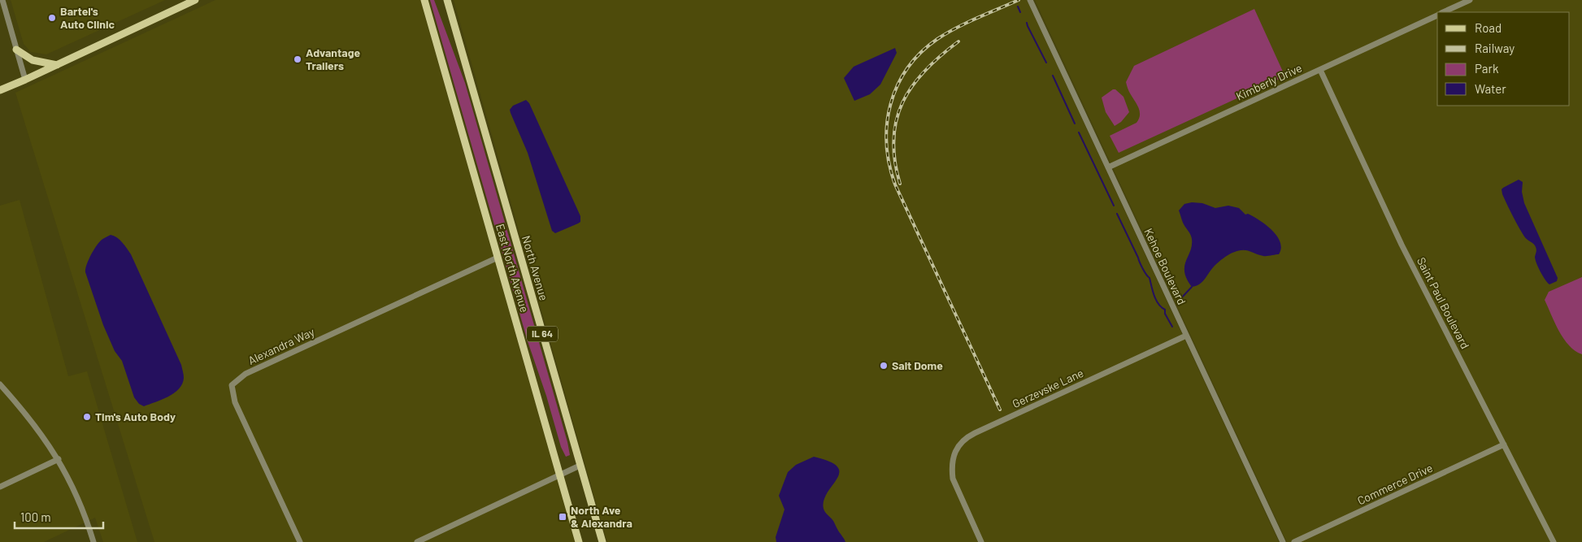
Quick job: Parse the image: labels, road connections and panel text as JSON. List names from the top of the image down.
{
  "streets": {
    "main road": ["East North Avenue", "North Avenue", "IL 64"],
    "street": [
      "Kimberly Drive",
      "Kehoe Boulevard",
      "Saint Paul Boulevard",
      "Alexandra Way",
      "Gerzevske Lane",
      "Commerce Drive"
    ]
  },
  "crossings": [
    ["Kimberly Drive", "Kehoe Boulevard"],
    ["Kimberly Drive", "Saint Paul Boulevard"],
    ["Kehoe Boulevard", "Gerzevske Lane"],
    ["East North Avenue", "Alexandra Way"],
    ["Saint Paul Boulevard", "Commerce Drive"]
  ],
  "places": {
    "other": [
      "Bartel's Auto Clinic",
      "Advantage Trailers",
      "Salt Dome",
      "Tim's Auto Body"
    ],
    "transit": ["North Ave & Alexandra"]
  },
  "legend": [
    "Road",
    "Railway",
    "Park",
    "Water"
  ],
  "scale_bar": "100 m"
}
